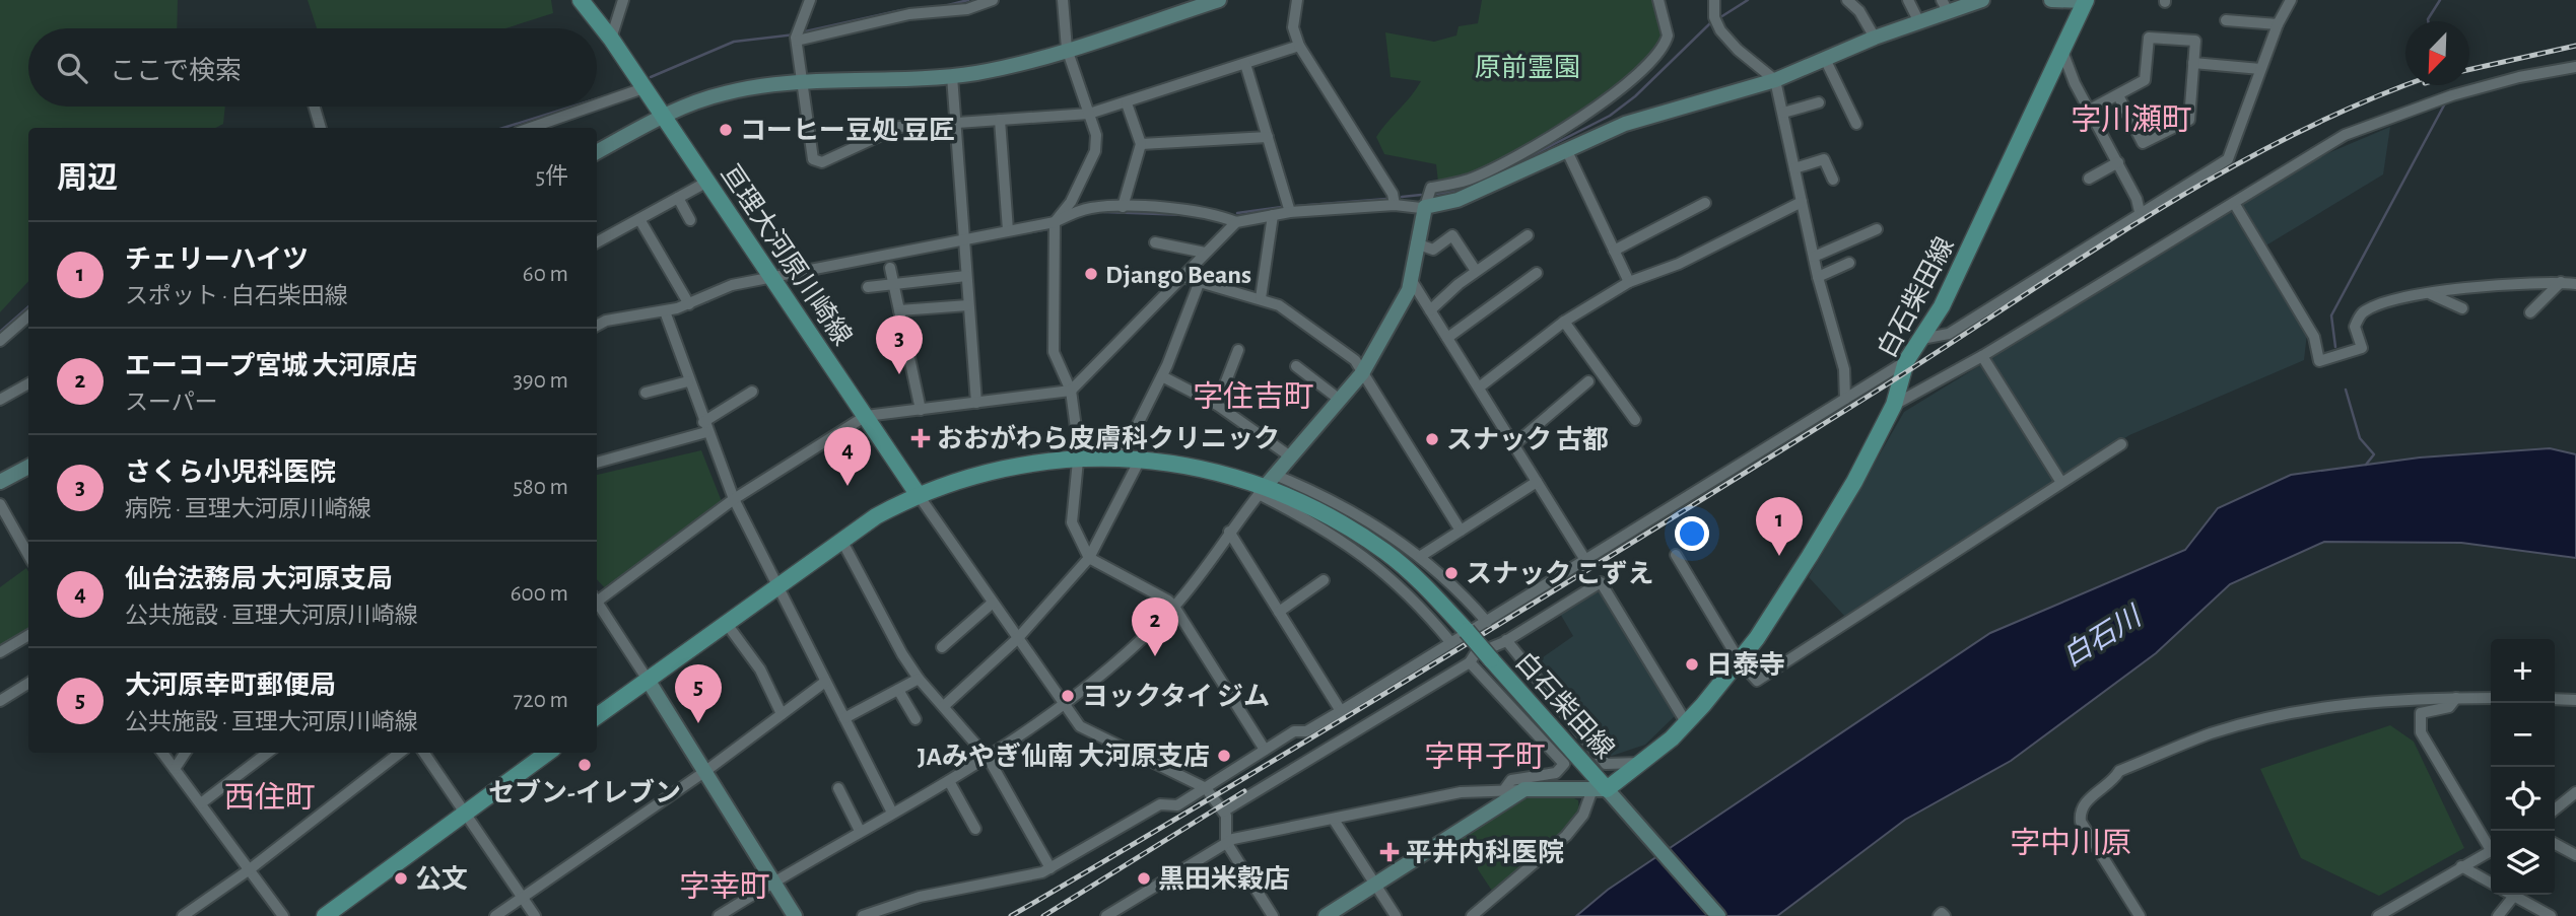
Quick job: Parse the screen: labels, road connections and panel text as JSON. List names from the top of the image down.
{
  "streets": {
    "main road": ["亘理大河原川崎線", "白石柴田線"]
  },
  "crossings": [
    ["亘理大河原川崎線", "白石柴田線"]
  ],
  "districts": [
    "字川瀬町",
    "字住吉町",
    "字甲子町",
    "西住町",
    "字中川原",
    "字幸町"
  ],
  "water": ["白石川"],
  "parks": ["原前霊園"],
  "places": {
    "other": [
      "コーヒー豆処 豆匠",
      "Django Beans",
      "スナック 古都",
      "スナック こずえ",
      "日泰寺",
      "ヨックタイ ジム",
      "JAみやぎ仙南 大河原支店",
      "セブン-イレブン",
      "公文",
      "黒田米穀店"
    ],
    "health": ["おおがわら皮膚科クリニック", "平井内科医院"]
  },
  "north": "bottom left",
  "page": {
    "search": "ここで検索",
    "heading": ["周辺", "5件"],
    "list": [
      {
        "mark": "1",
        "name": "チェリーハイツ",
        "note": "スポット · 白石柴田線",
        "value": "60 m"
      },
      {
        "mark": "2",
        "name": "エーコープ宮城 大河原店",
        "note": "スーパー",
        "value": "390 m"
      },
      {
        "mark": "3",
        "name": "さくら小児科医院",
        "note": "病院 · 亘理大河原川崎線",
        "value": "580 m"
      },
      {
        "mark": "4",
        "name": "仙台法務局 大河原支局",
        "note": "公共施設 · 亘理大河原川崎線",
        "value": "600 m"
      },
      {
        "mark": "5",
        "name": "大河原幸町郵便局",
        "note": "公共施設 · 亘理大河原川崎線",
        "value": "720 m"
      }
    ],
    "pins": [
      "3",
      "4",
      "1",
      "2",
      "5"
    ],
    "map_buttons": ["+", "−"]
  }
}
